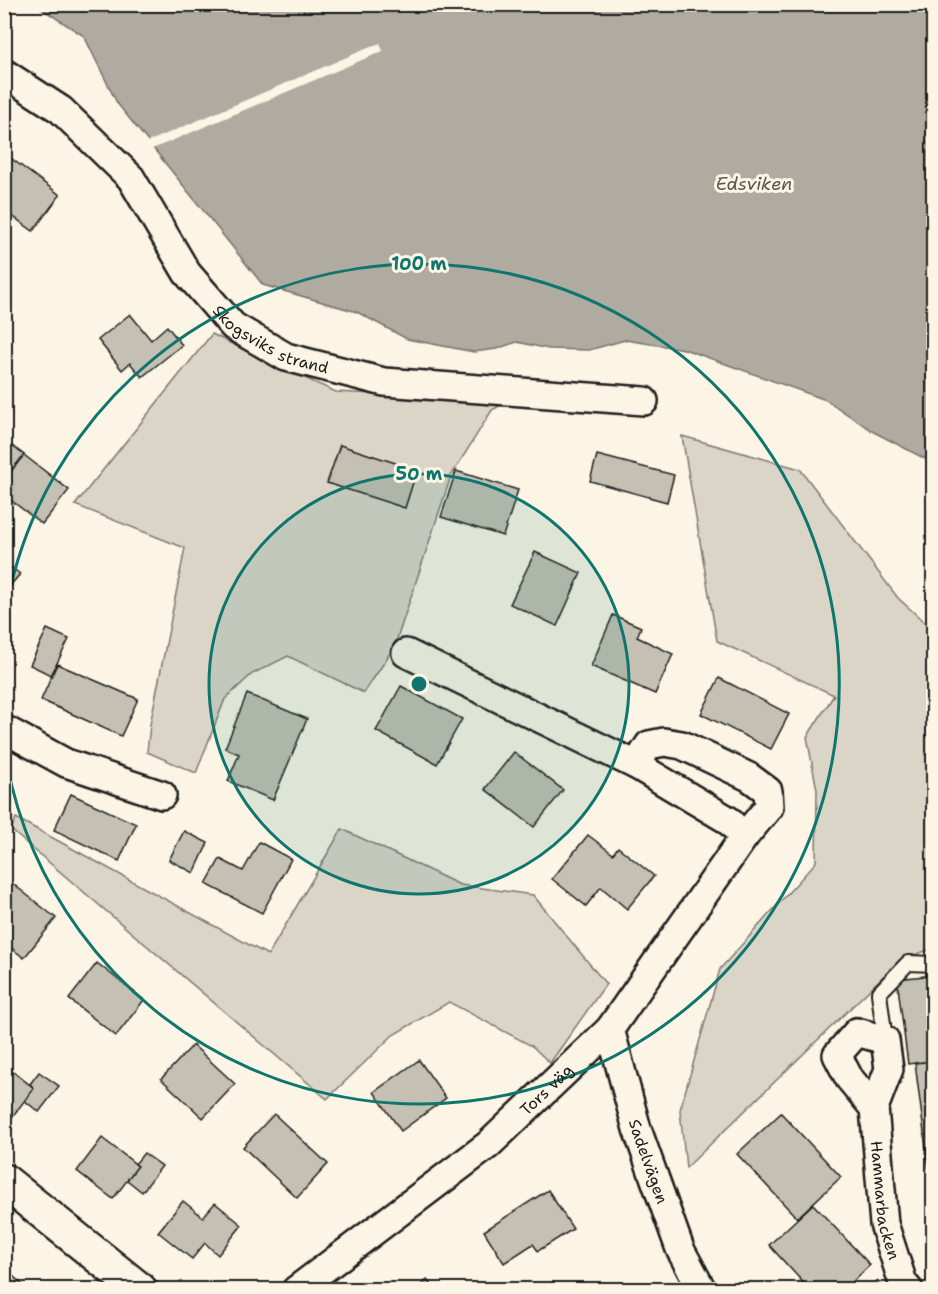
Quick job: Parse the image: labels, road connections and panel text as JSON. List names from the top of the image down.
{
  "streets": {
    "street": [
      "Skogsviks strand",
      "Tors väg",
      "Sadelvägen",
      "Hammarbacken"
    ]
  },
  "crossings": [
    ["Tors väg", "Sadelvägen"]
  ],
  "water": ["Edsviken"],
  "rings": ["100 m", "50 m"]
}
